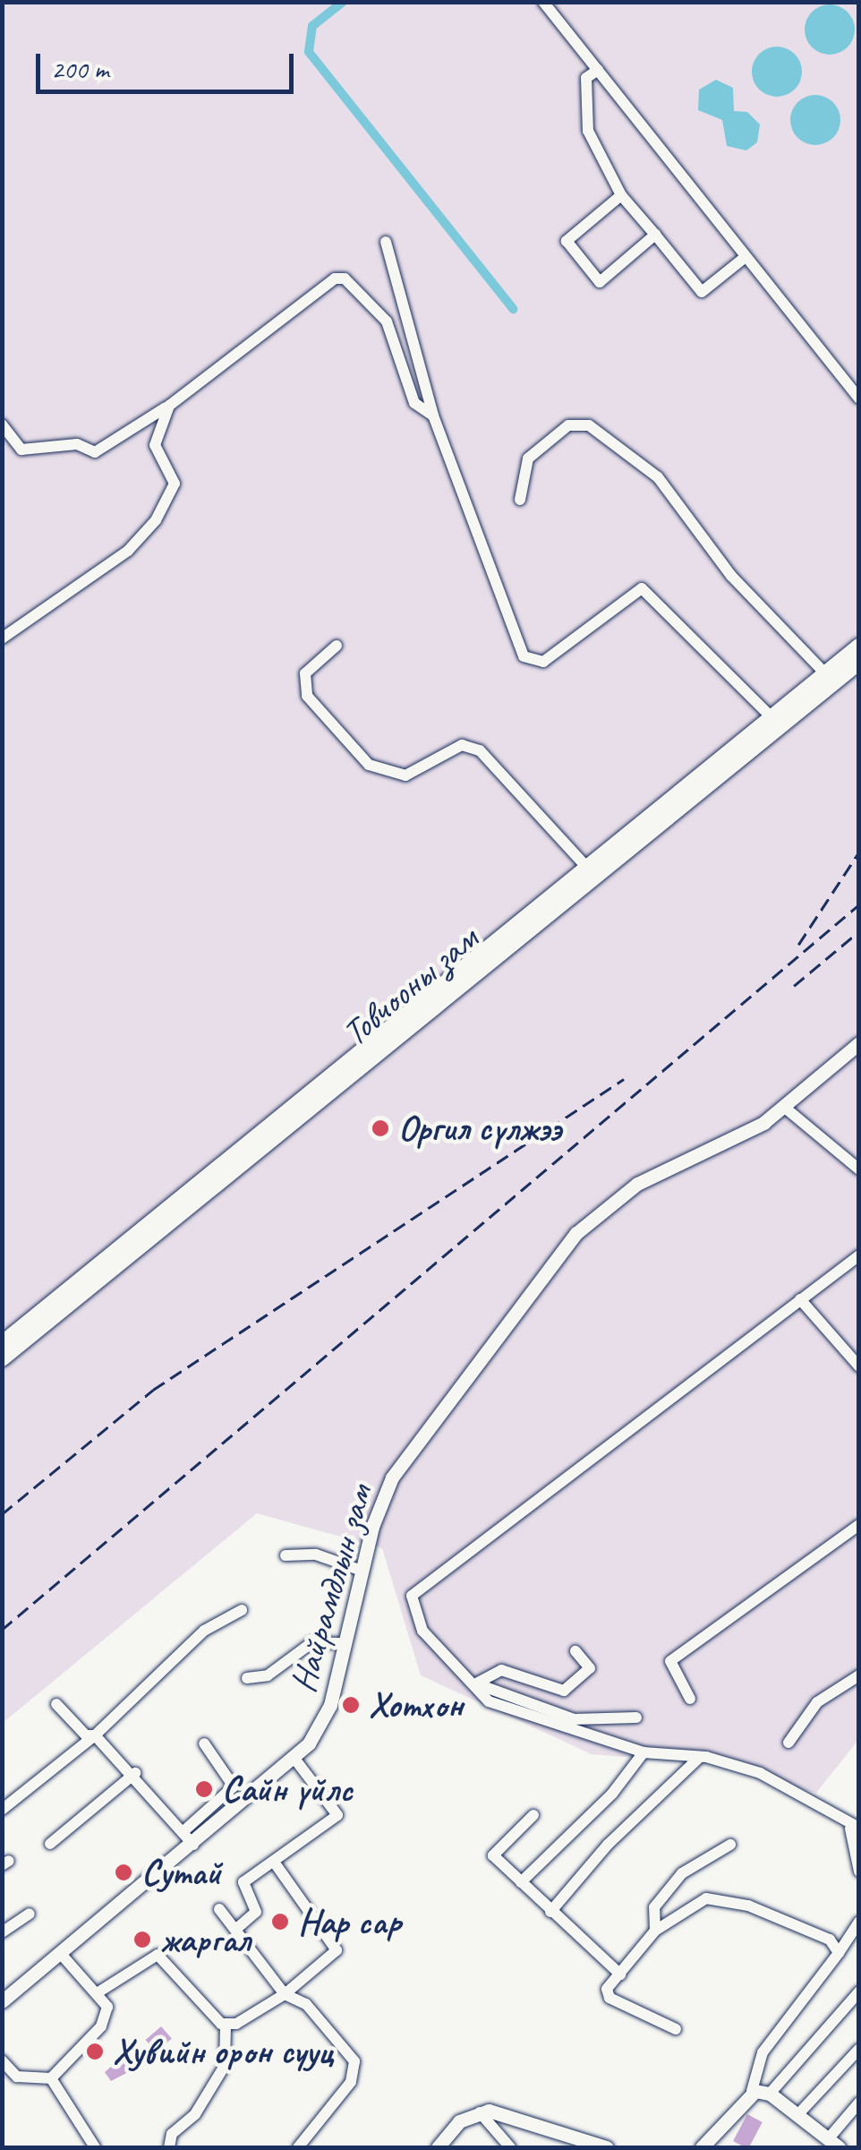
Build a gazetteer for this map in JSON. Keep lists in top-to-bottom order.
{
  "streets": {
    "highway": ["Товчооны зам"],
    "main road": ["Найрамдлын зам"]
  },
  "places": [
    "Оргил сүлжээ",
    "Хотхон",
    "Сайн үйлс",
    "Сутай",
    "Нар сар",
    "жаргал",
    "Хувийн орон сууц"
  ],
  "scale_bar": "200 m"
}
